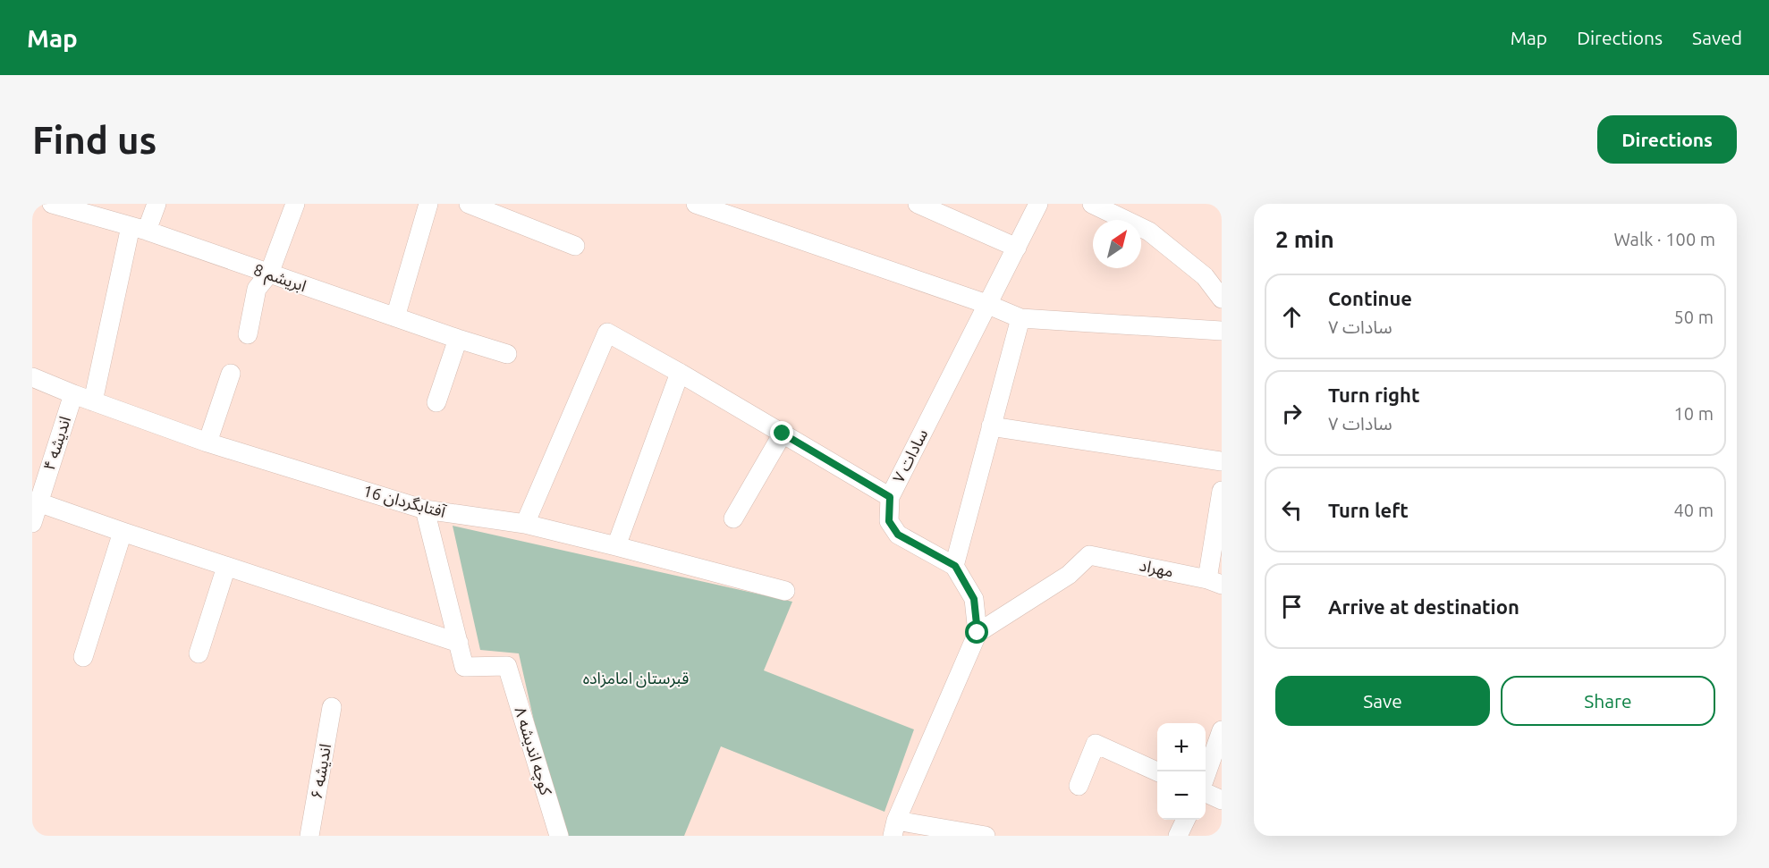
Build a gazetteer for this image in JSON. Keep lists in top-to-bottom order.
{
  "streets": {
    "street": [
      "ابریشم 8",
      "اندیشه ۴",
      "سادات ۷",
      "آفتابگردان 16",
      "مهراد",
      "کوچه اندیشه ۸",
      "اندیشه ۶"
    ]
  },
  "crossings": [
    ["اندیشه ۴", "آفتابگردان 16"]
  ],
  "parks": ["قبرستان امامزاده"],
  "north": "top right",
  "page": {
    "header": "Map",
    "nav": ["Map", "Directions", "Saved"],
    "buttons": [
      "Directions",
      ["Save", "Share"]
    ],
    "title": "Find us",
    "heading": ["2 min", "Walk · 100 m"],
    "list": [
      ["Continue", "سادات ۷", "50 m"],
      ["Turn right", "سادات ۷", "10 m"],
      ["Turn left", "40 m"],
      "Arrive at destination"
    ],
    "map_buttons": ["+", "−"]
  }
}
